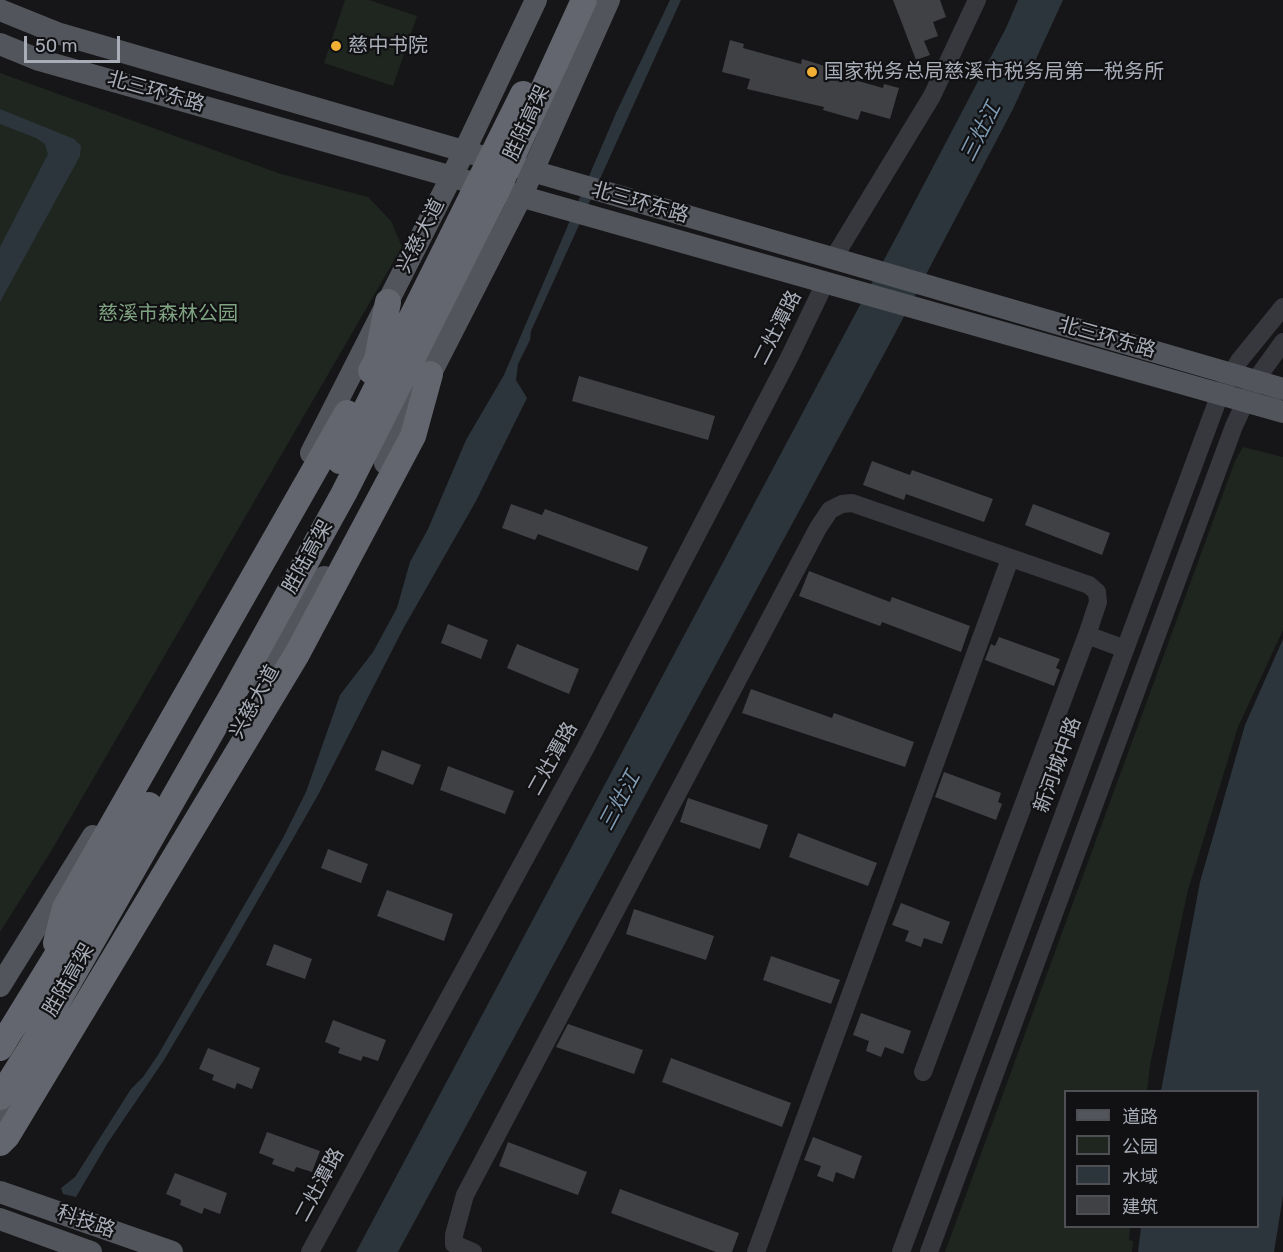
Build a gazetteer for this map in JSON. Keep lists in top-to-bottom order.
{
  "streets": {
    "highway": ["胜陆高架"],
    "main road": ["北三环东路", "兴慈大道", "科技路"],
    "street": ["二灶潭路", "新河城中路"]
  },
  "crossings": [
    ["北三环东路", "兴慈大道"],
    ["北三环东路", "二灶潭路"],
    ["北三环东路", "新河城中路"]
  ],
  "water": ["三灶江"],
  "parks": ["慈溪市森林公园"],
  "places": ["慈中书院", "国家税务总局慈溪市税务局第一税务所"],
  "legend": [
    "道路",
    "公园",
    "水域",
    "建筑"
  ],
  "scale_bar": "50 m"
}
